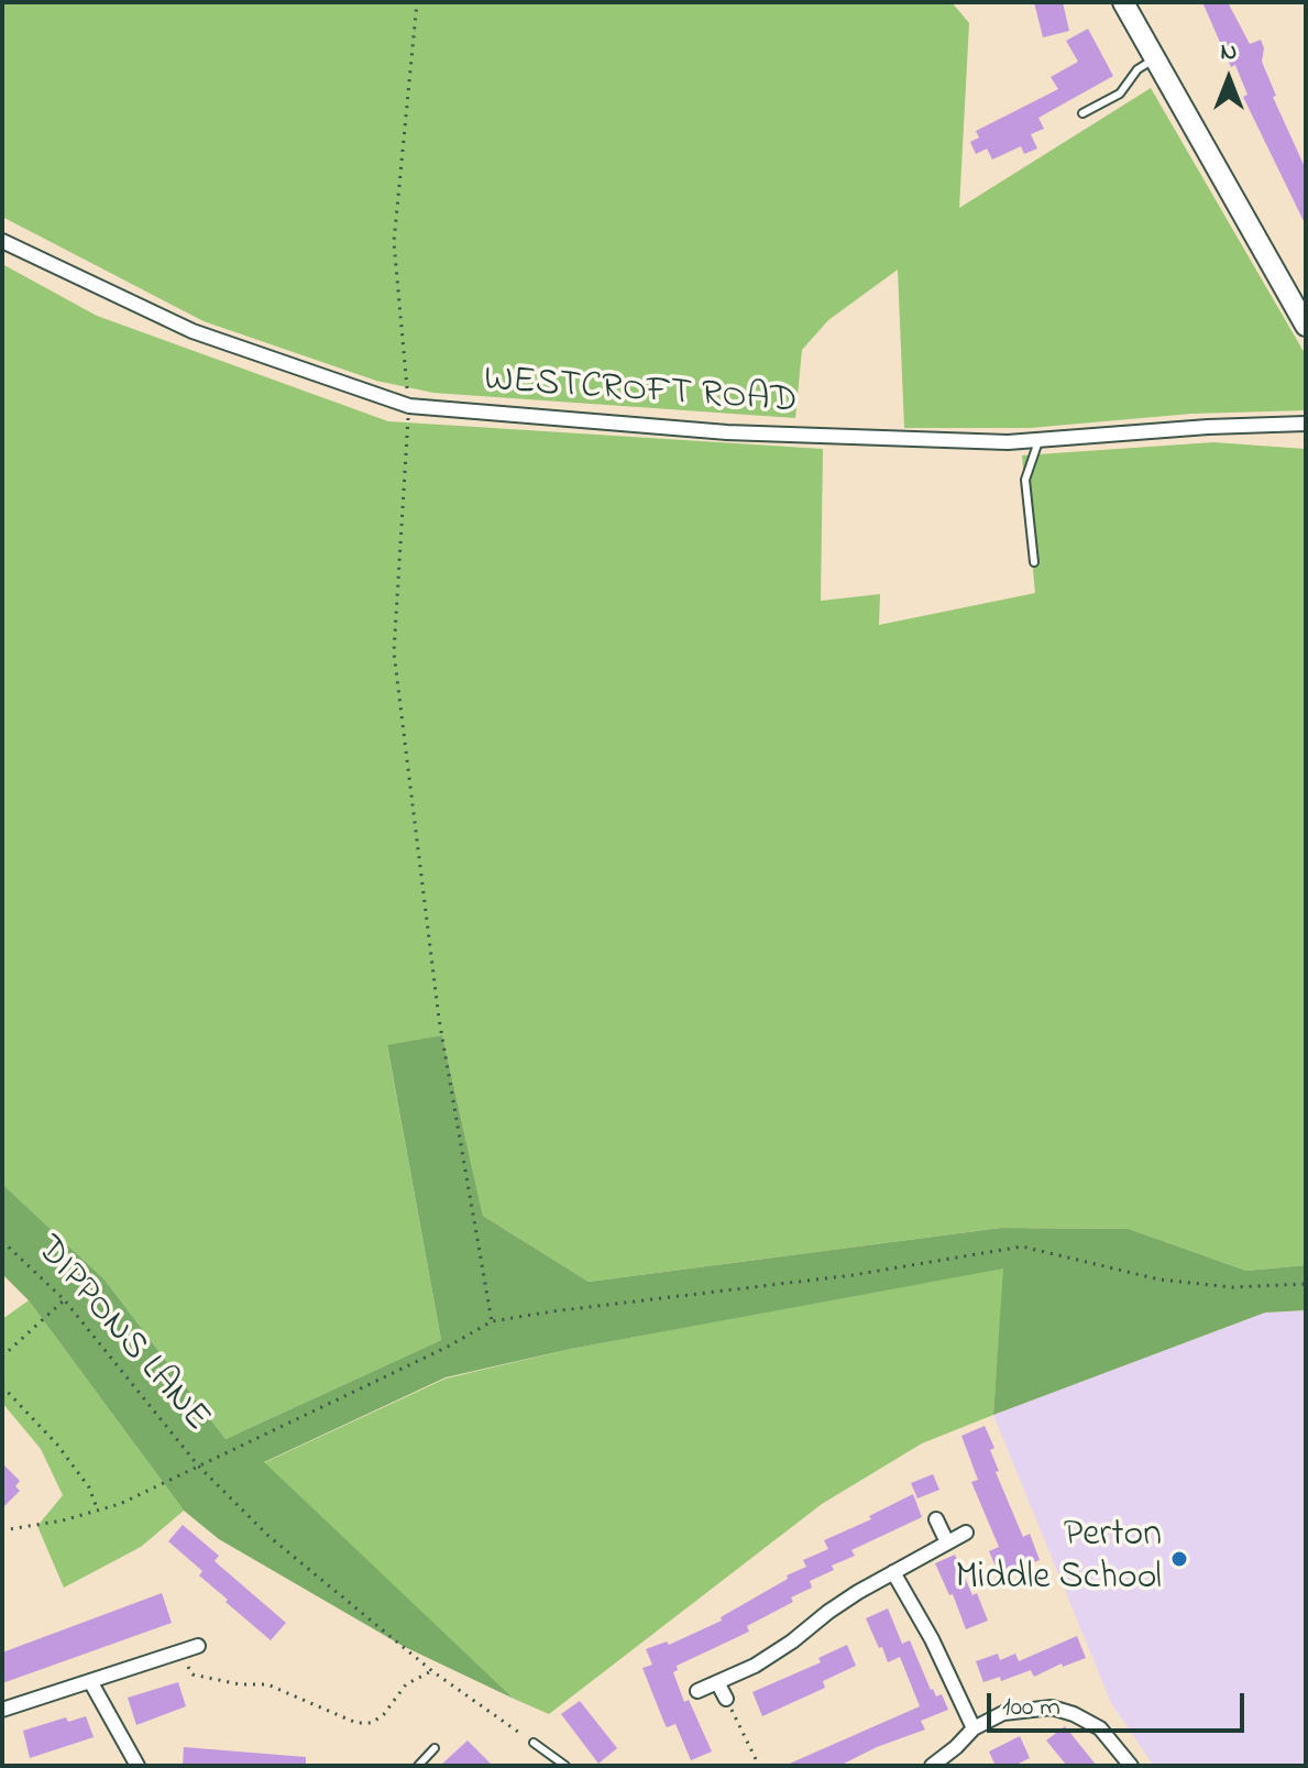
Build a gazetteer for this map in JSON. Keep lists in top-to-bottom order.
{
  "streets": {
    "street": ["WESTCROFT ROAD"],
    "path": ["DIPPONS LANE"]
  },
  "places": ["Perton Middle School"],
  "scale_bar": "100 m",
  "north": "top"
}
